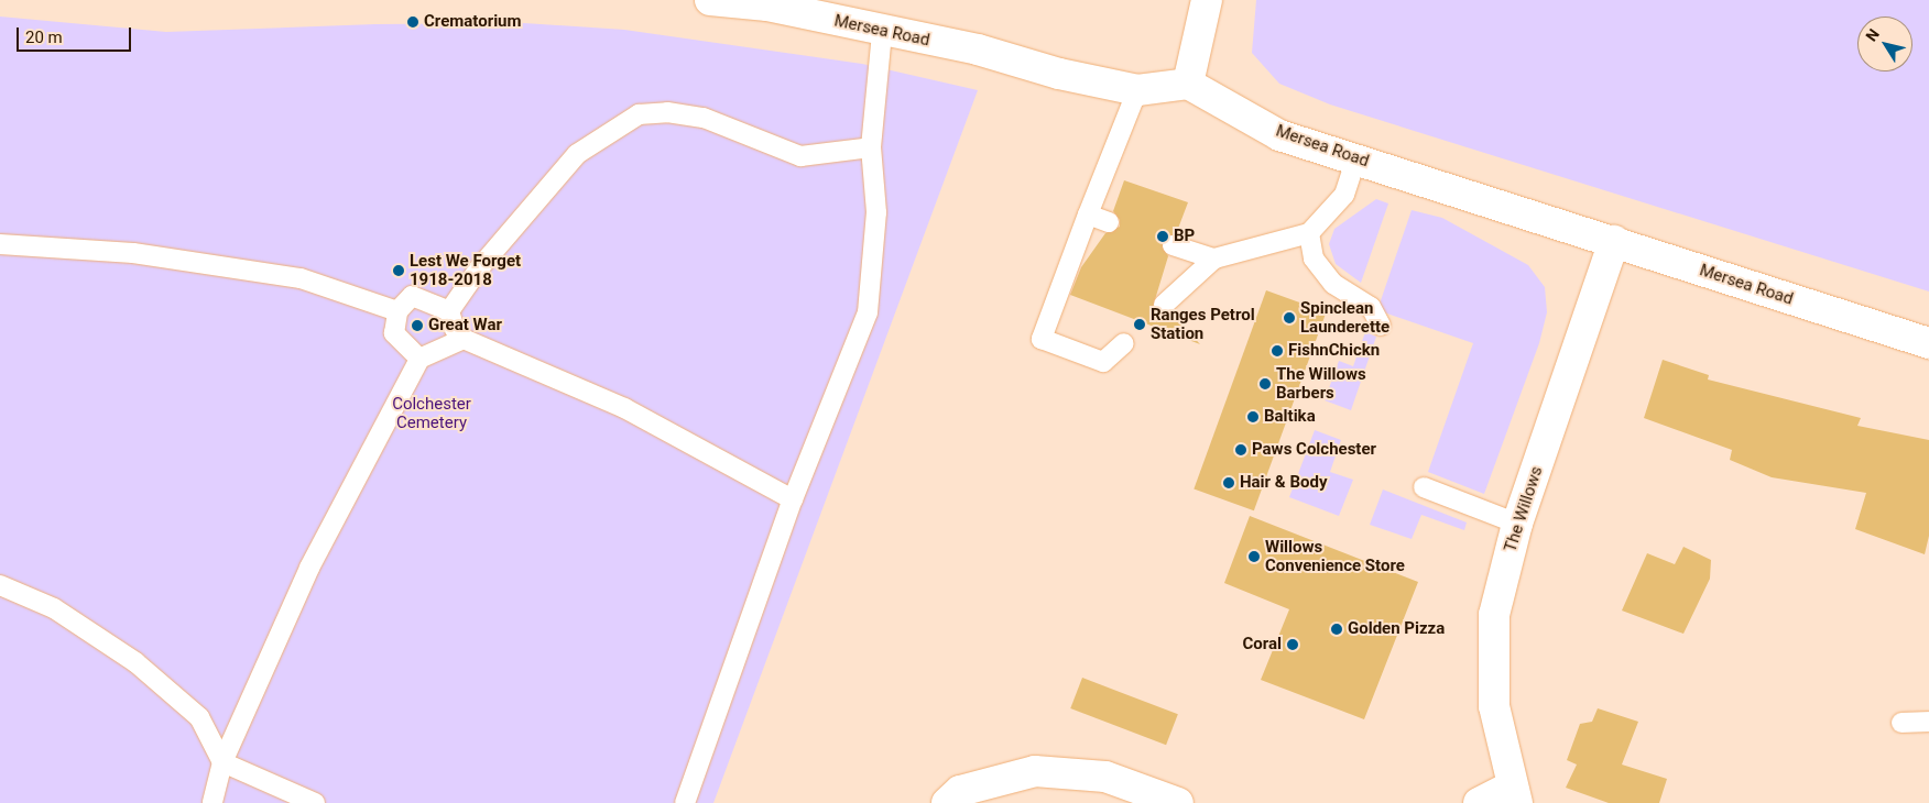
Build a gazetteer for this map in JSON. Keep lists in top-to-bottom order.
{
  "streets": {
    "main road": ["Mersea Road", "The Willows"]
  },
  "crossings": [
    ["Mersea Road", "The Willows"]
  ],
  "parks": ["Colchester Cemetery"],
  "places": [
    "Crematorium",
    "BP",
    "Lest We Forget 1918-2018",
    "Spinclean Launderette",
    "Ranges Petrol Station",
    "Great War",
    "FishnChickn",
    "The Willows Barbers",
    "Baltika",
    "Paws Colchester",
    "Hair & Body",
    "Willows Convenience Store",
    "Golden Pizza",
    "Coral"
  ],
  "scale_bar": "20 m",
  "north": "top left"
}
